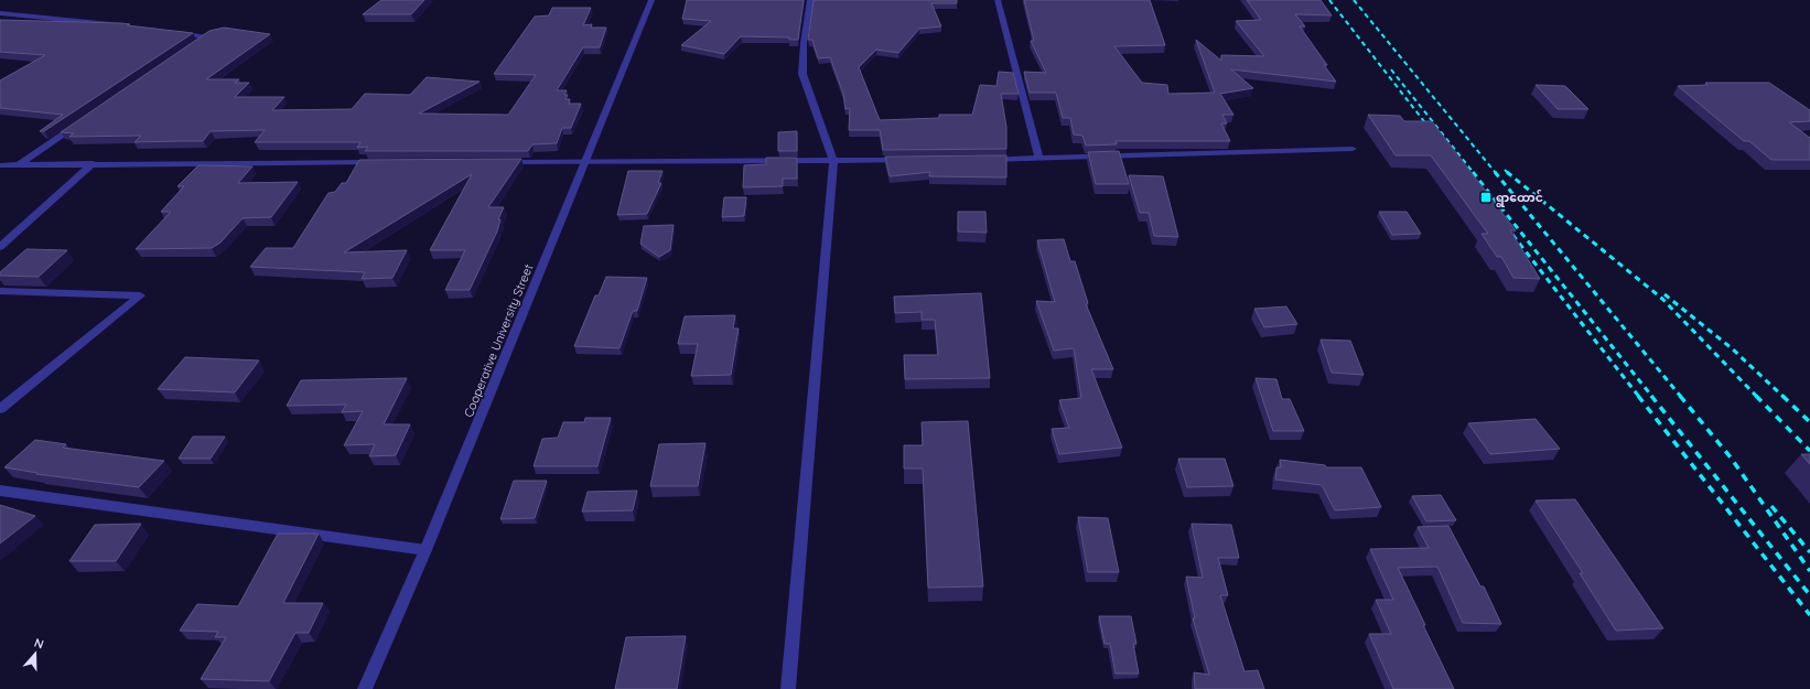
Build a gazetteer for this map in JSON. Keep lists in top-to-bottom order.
{
  "streets": {
    "street": ["Cooperative University Street"]
  },
  "places": {
    "transit": ["ရွာထောင်"]
  },
  "north": "top"
}
